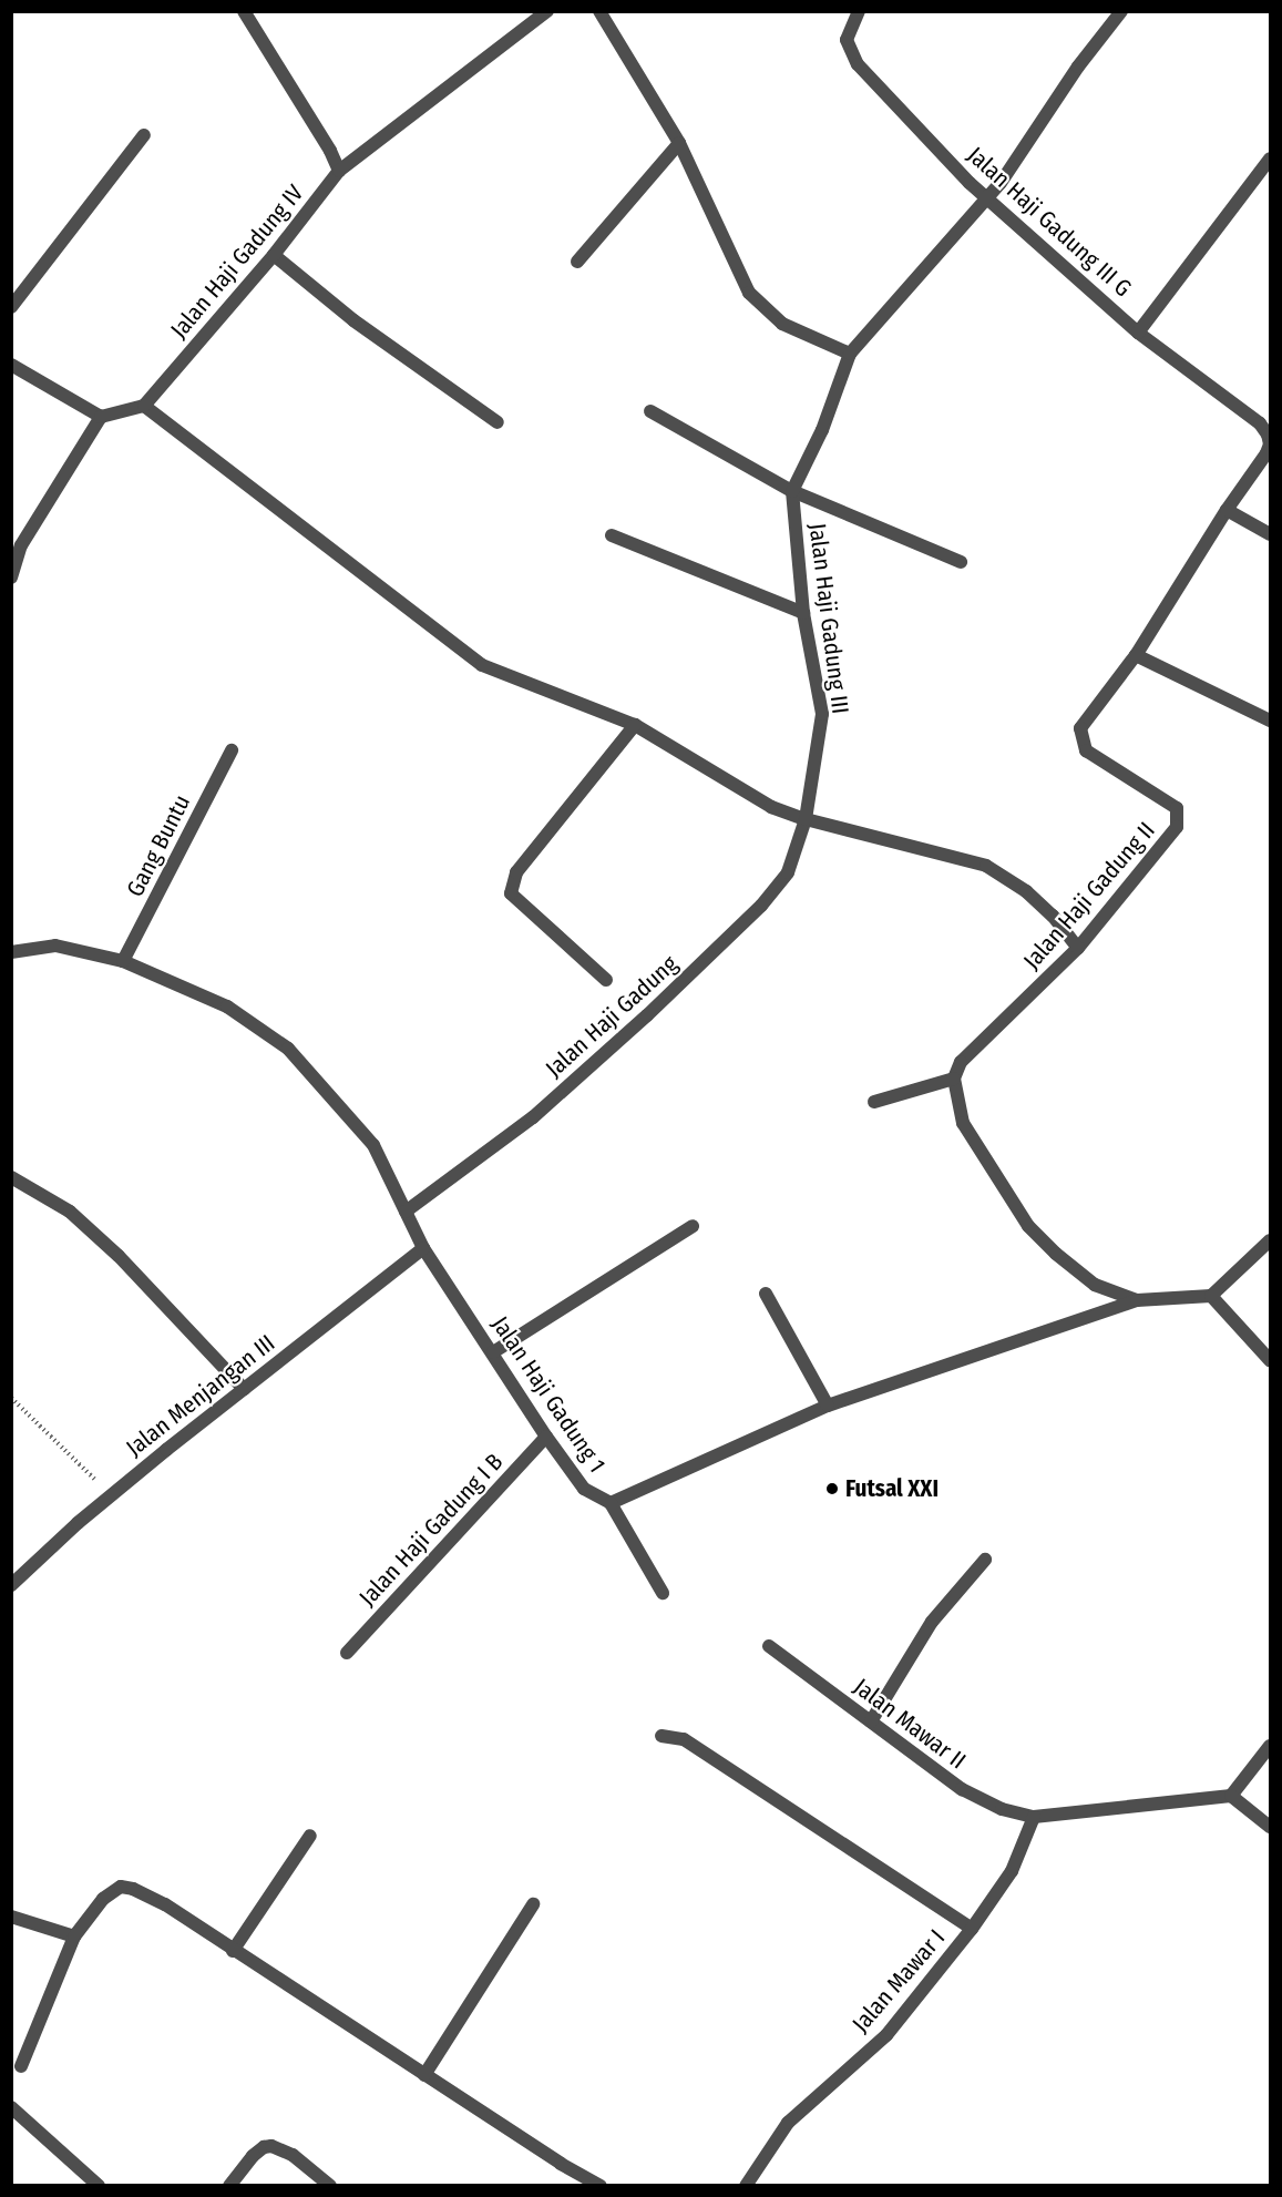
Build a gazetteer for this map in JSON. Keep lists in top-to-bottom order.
{
  "streets": {
    "street": [
      "Jalan Haji Gadung III G",
      "Jalan Haji Gadung IV",
      "Jalan Haji Gadung III",
      "Gang Buntu",
      "Jalan Haji Gadung II",
      "Jalan Haji Gadung",
      "Jalan Haji Gadung 1",
      "Jalan Menjangan III",
      "Jalan Haji Gadung I B",
      "Jalan Mawar II",
      "Jalan Mawar I"
    ]
  },
  "crossings": [
    ["Jalan Haji Gadung III G", "Jalan Haji Gadung II"],
    ["Jalan Haji Gadung III", "Jalan Haji Gadung"],
    ["Gang Buntu", "Jalan Haji Gadung 1"],
    ["Jalan Haji Gadung", "Jalan Haji Gadung 1"],
    ["Jalan Haji Gadung 1", "Jalan Menjangan III"],
    ["Jalan Haji Gadung 1", "Jalan Haji Gadung I B"],
    ["Jalan Mawar II", "Jalan Mawar I"]
  ],
  "places": ["Futsal XXI"]
}
